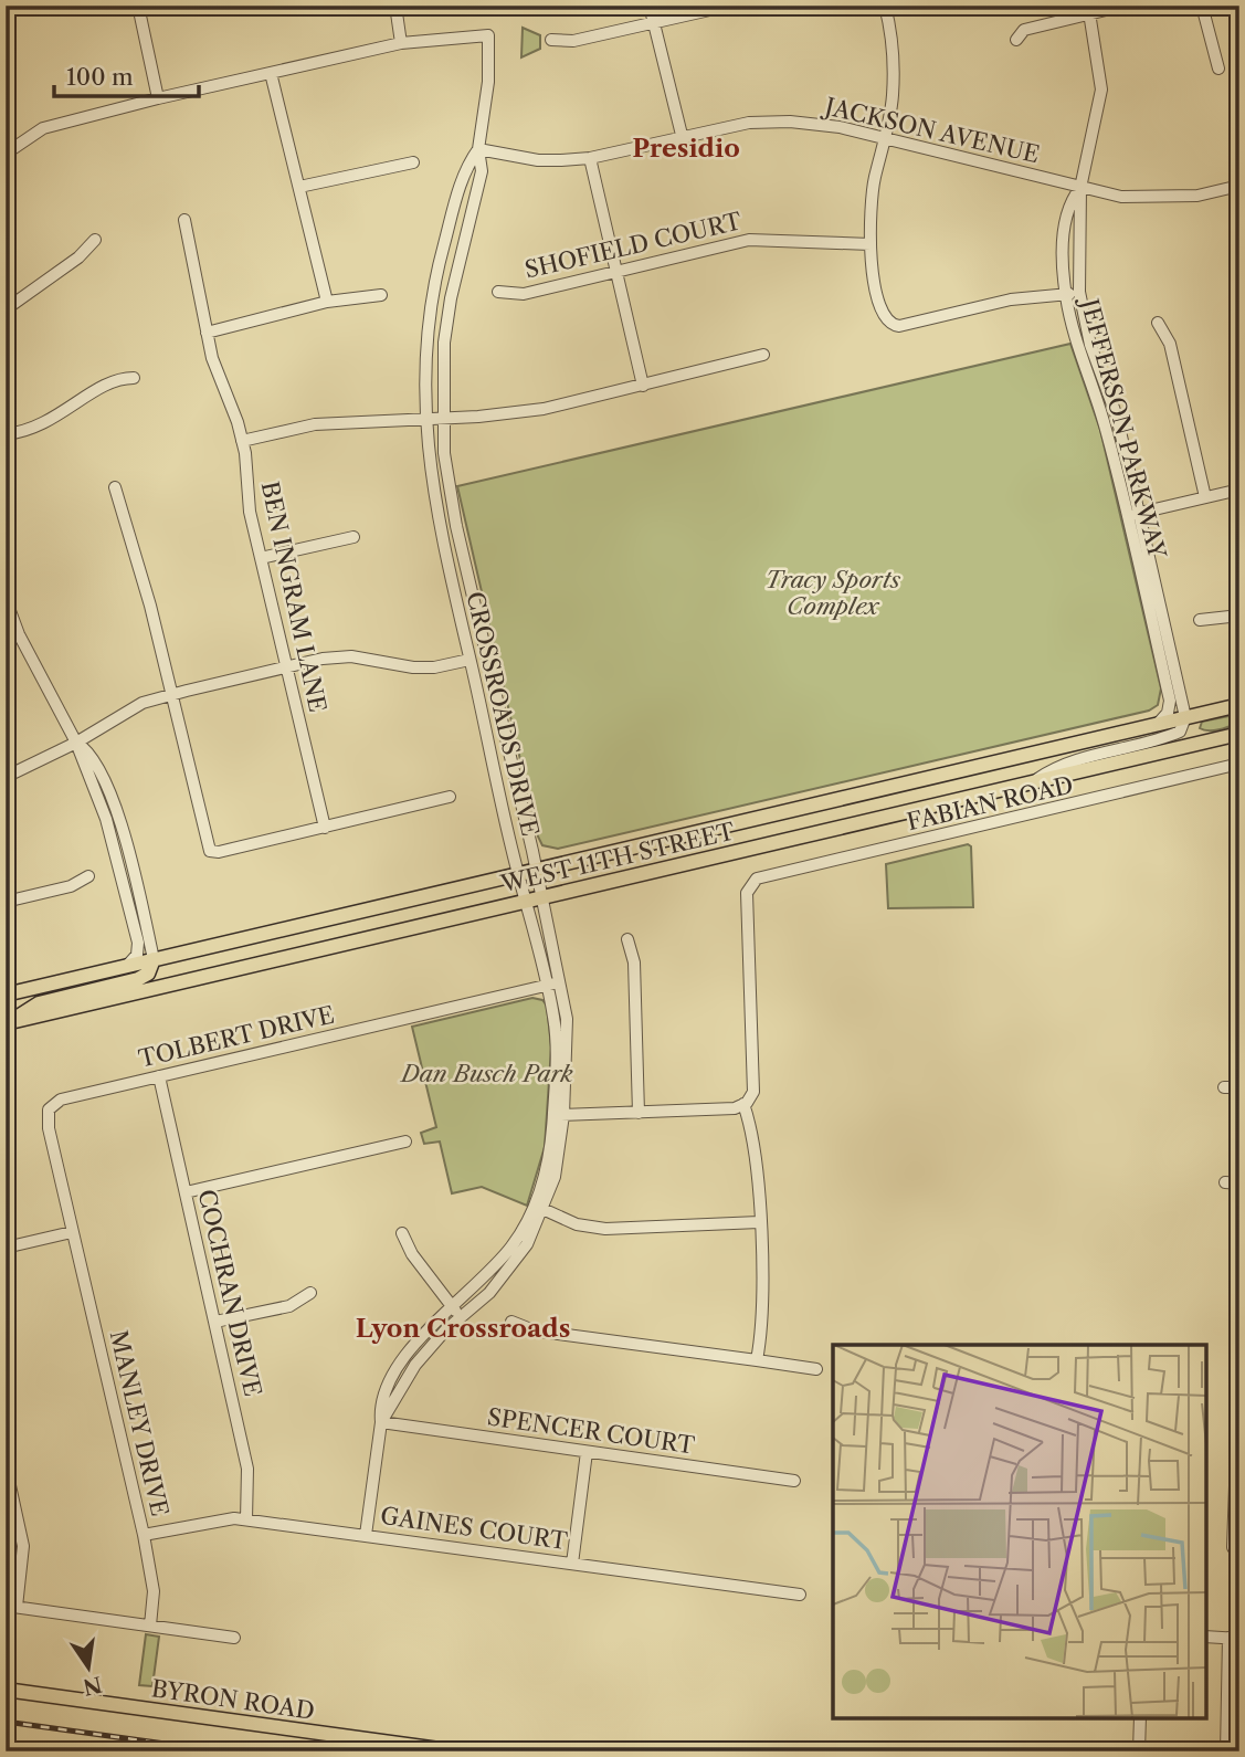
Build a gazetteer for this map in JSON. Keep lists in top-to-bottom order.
{
  "streets": {
    "main road": ["WEST 11TH STREET", "BYRON ROAD"],
    "street": [
      "JACKSON AVENUE",
      "SHOFIELD COURT",
      "JEFFERSON PARKWAY",
      "BEN INGRAM LANE",
      "CROSSROADS DRIVE",
      "FABIAN ROAD",
      "TOLBERT DRIVE",
      "COCHRAN DRIVE",
      "MANLEY DRIVE",
      "SPENCER COURT",
      "GAINES COURT"
    ]
  },
  "crossings": [
    ["JACKSON AVENUE", "JEFFERSON PARKWAY"],
    ["JACKSON AVENUE", "CROSSROADS DRIVE"],
    ["JEFFERSON PARKWAY", "WEST 11TH STREET"],
    ["CROSSROADS DRIVE", "WEST 11TH STREET"],
    ["CROSSROADS DRIVE", "TOLBERT DRIVE"],
    ["CROSSROADS DRIVE", "SPENCER COURT"],
    ["CROSSROADS DRIVE", "GAINES COURT"],
    ["TOLBERT DRIVE", "COCHRAN DRIVE"],
    ["TOLBERT DRIVE", "MANLEY DRIVE"],
    ["COCHRAN DRIVE", "GAINES COURT"],
    ["MANLEY DRIVE", "GAINES COURT"]
  ],
  "districts": ["Presidio", "Lyon Crossroads"],
  "parks": ["Tracy Sports Complex", "Dan Busch Park"],
  "scale_bar": "100 m",
  "north": "bottom"
}
